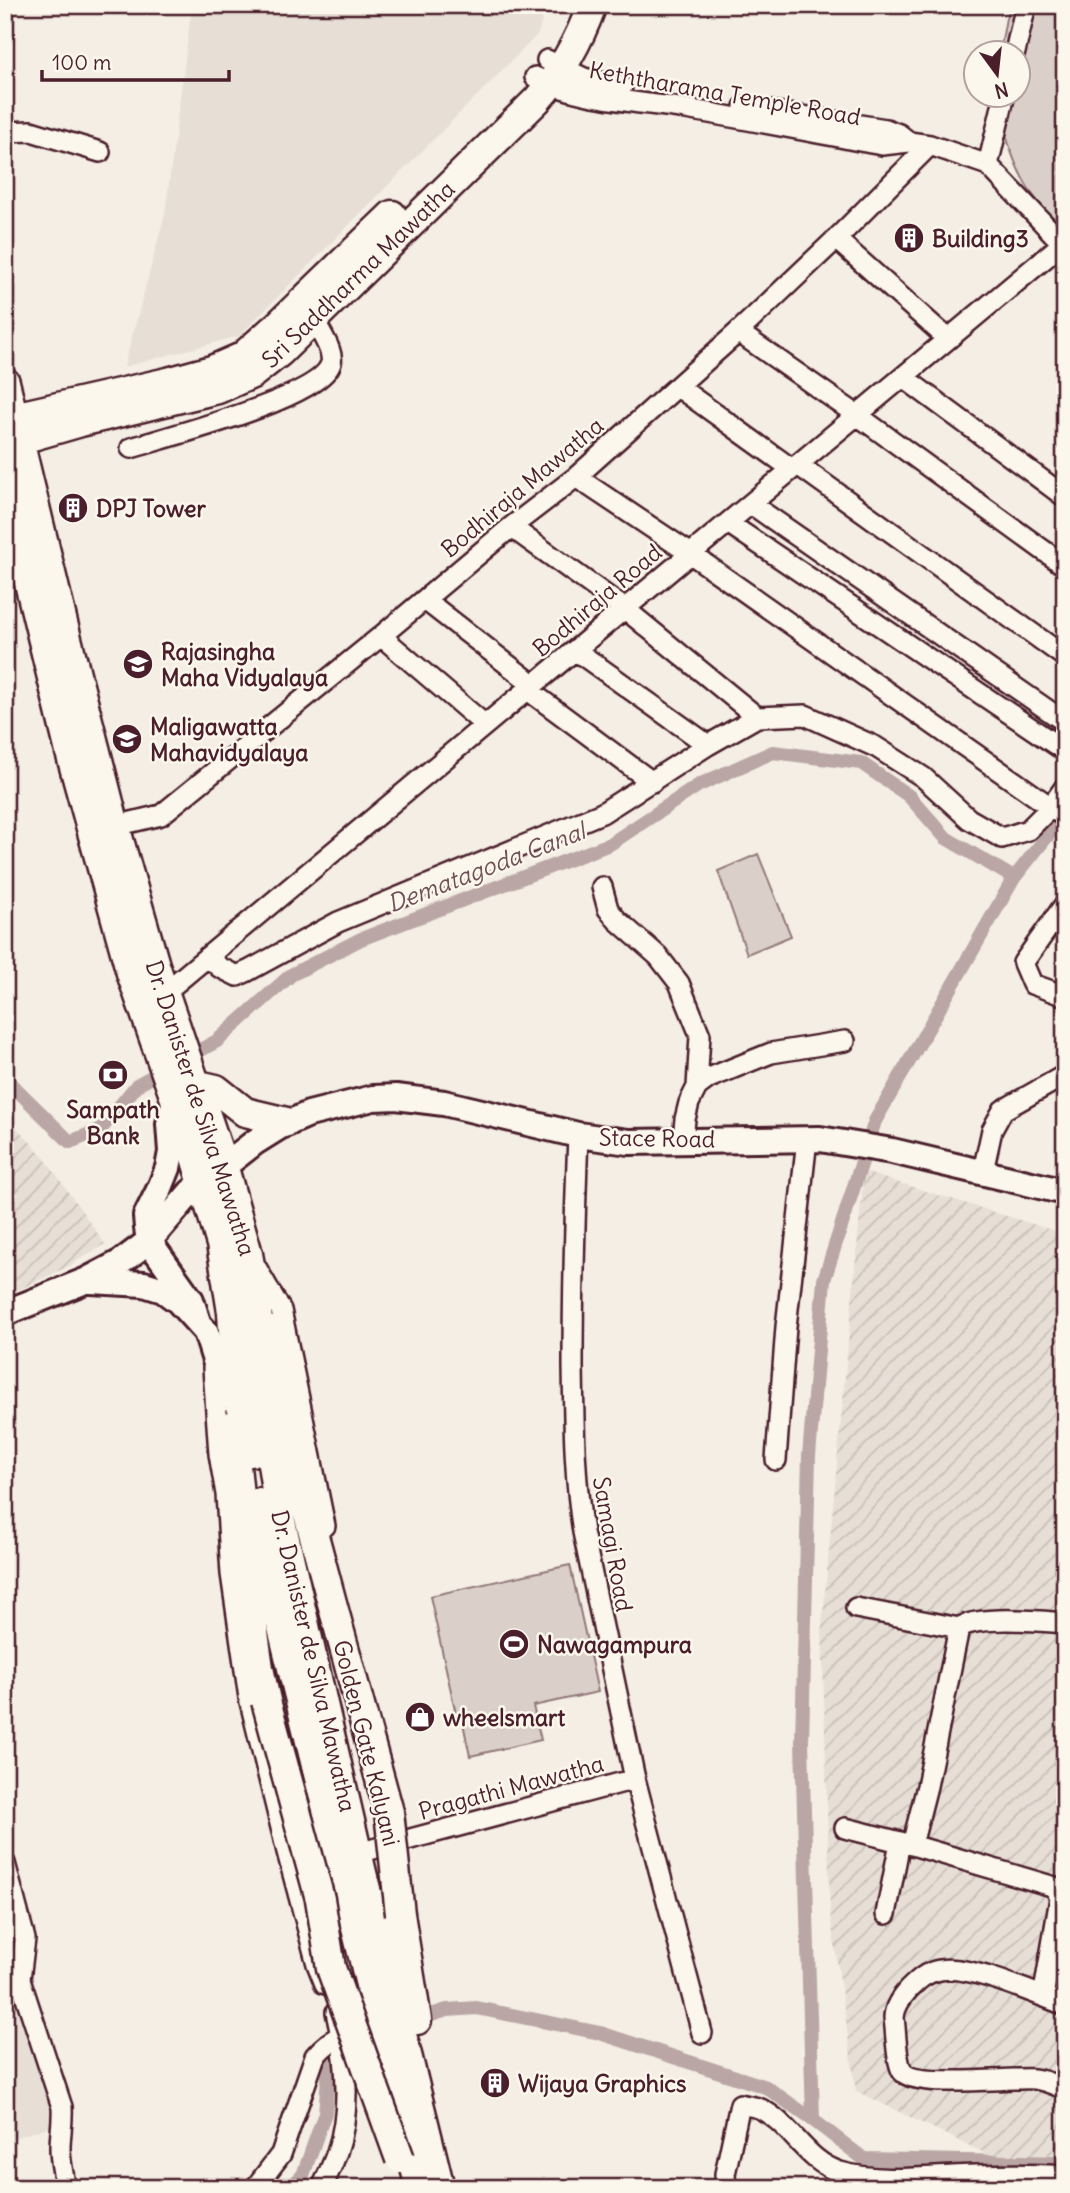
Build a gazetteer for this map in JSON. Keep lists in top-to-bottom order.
{
  "streets": {
    "highway": ["Sri Saddharma Mawatha", "Dr. Danister de Silva Mawatha", "Golden Gate Kalyani"],
    "main road": ["Stace Road"],
    "street": [
      "Keththarama Temple Road",
      "Bodhiraja Mawatha",
      "Bodhiraja Road",
      "Samagi Road",
      "Pragathi Mawatha"
    ]
  },
  "crossings": [
    ["Keththarama Temple Road", "Sri Saddharma Mawatha"],
    ["Keththarama Temple Road", "Bodhiraja Mawatha"],
    ["Keththarama Temple Road", "Bodhiraja Road"],
    ["Sri Saddharma Mawatha", "Dr. Danister de Silva Mawatha"],
    ["Bodhiraja Mawatha", "Dr. Danister de Silva Mawatha"],
    ["Bodhiraja Road", "Dr. Danister de Silva Mawatha"],
    ["Dr. Danister de Silva Mawatha", "Stace Road"],
    ["Dr. Danister de Silva Mawatha", "Golden Gate Kalyani"],
    ["Dr. Danister de Silva Mawatha", "Pragathi Mawatha"],
    ["Stace Road", "Samagi Road"],
    ["Samagi Road", "Pragathi Mawatha"]
  ],
  "water": ["Dematagoda Canal"],
  "places": {
    "building": ["Building3", "DPJ Tower", "Wijaya Graphics"],
    "school or university": ["Rajasingha Maha Vidyalaya", "Maligawatta Mahavidyalaya"],
    "bank": ["Sampath Bank"],
    "sports": ["Nawagampura"],
    "shop": ["wheelsmart"]
  },
  "scale_bar": "100 m",
  "north": "bottom"
}
